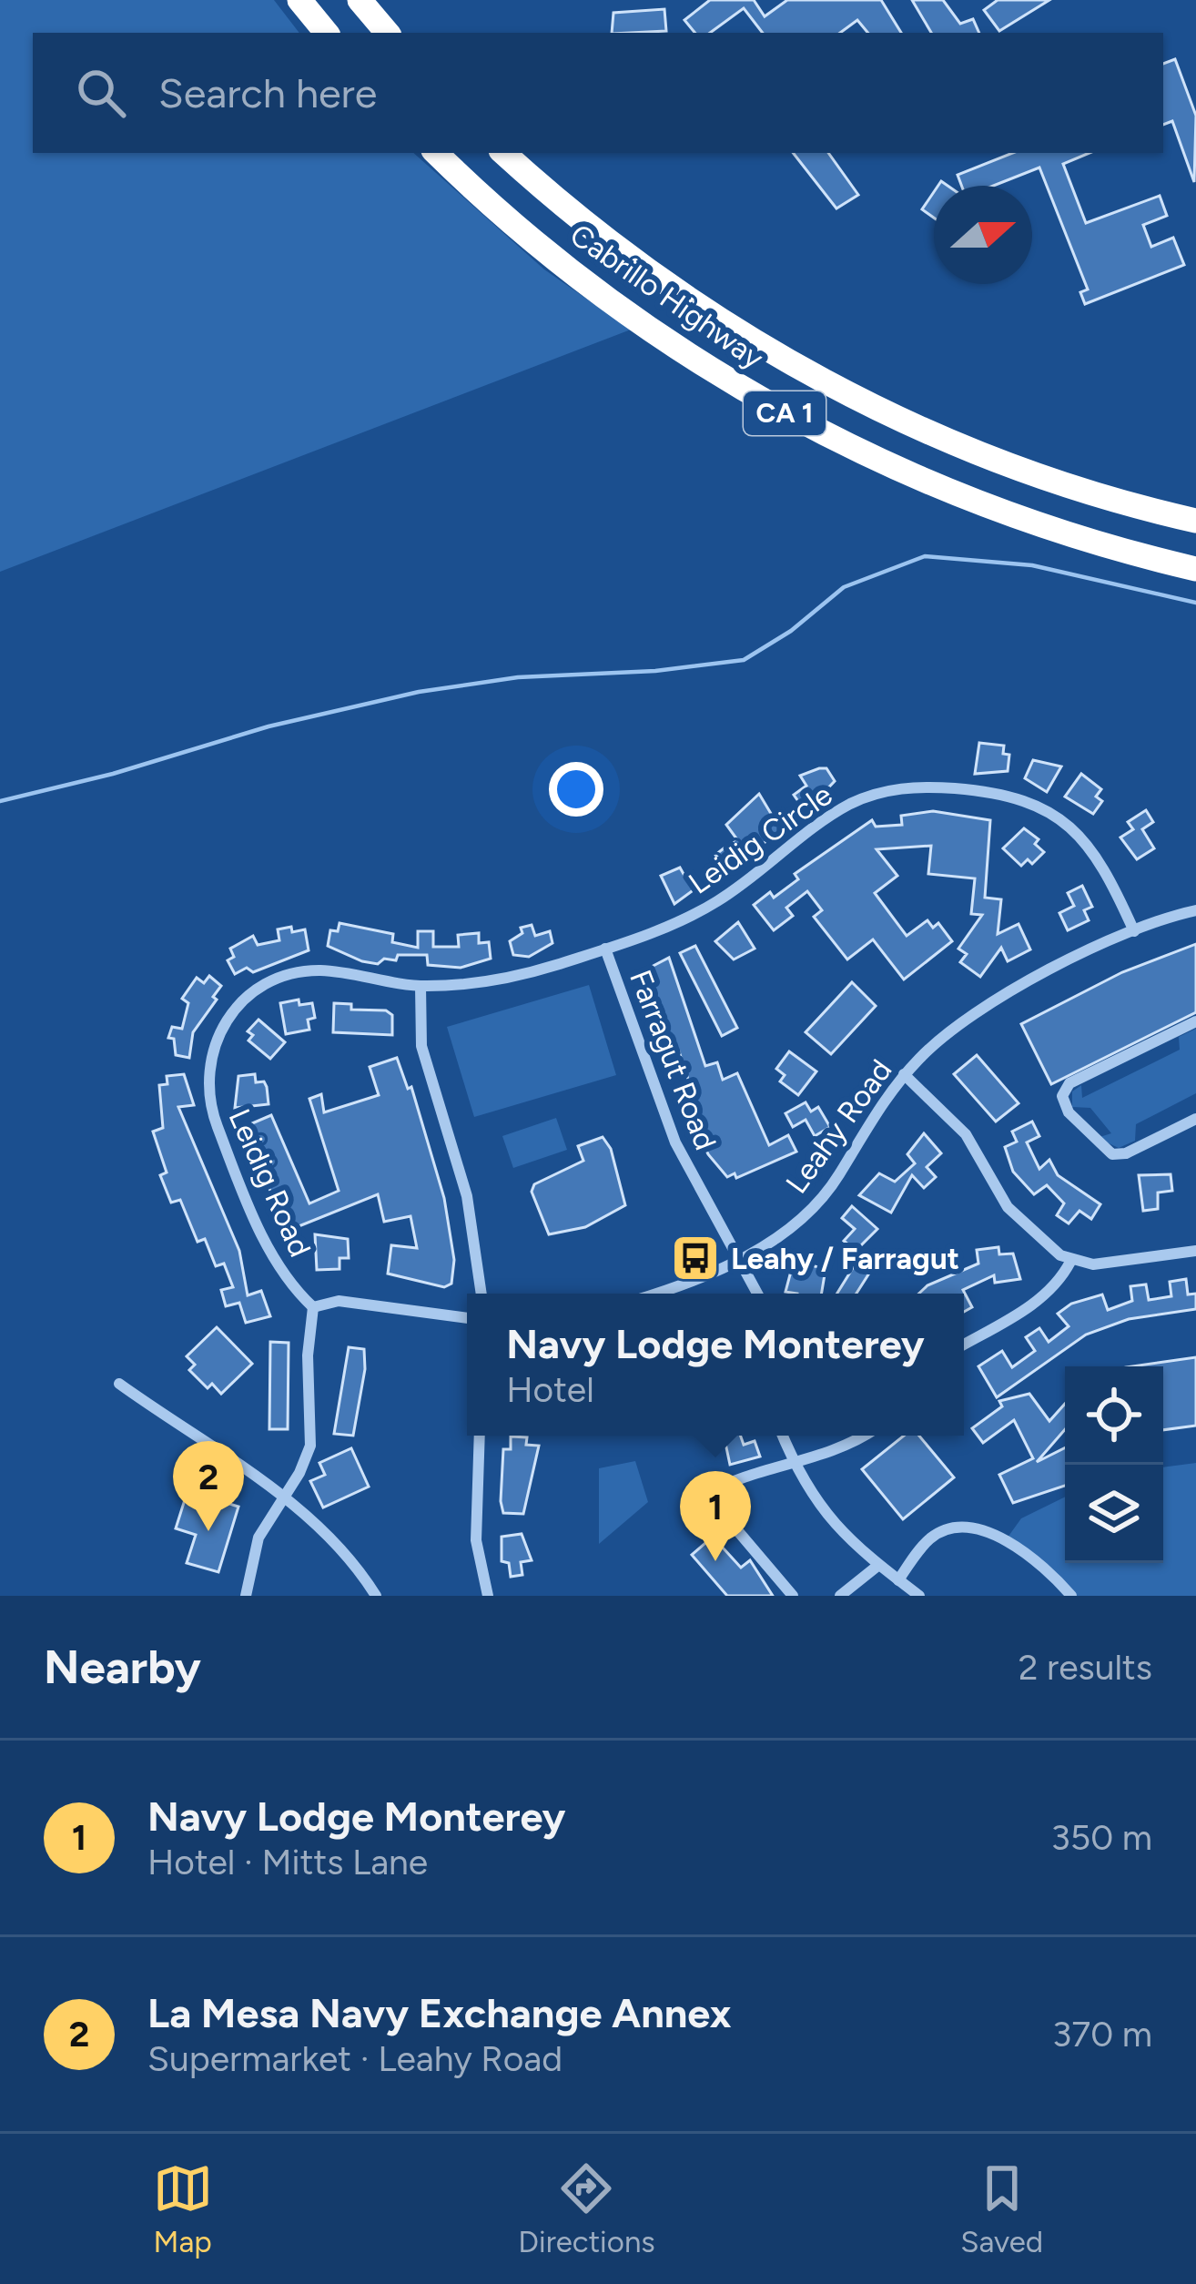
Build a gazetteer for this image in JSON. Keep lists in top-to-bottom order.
{
  "streets": {
    "highway": ["Cabrillo Highway", "CA 1"],
    "street": [
      "Leidig Circle",
      "Farragut Road",
      "Leahy Road",
      "Leidig Road"
    ]
  },
  "crossings": [
    ["Leidig Circle", "Farragut Road"],
    ["Leidig Circle", "Leahy Road"],
    ["Leidig Circle", "Leidig Road"],
    ["Farragut Road", "Leahy Road"]
  ],
  "places": {
    "bus stop": ["Leahy / Farragut"]
  },
  "north": "right",
  "page": {
    "search": "Search here",
    "popup": ["Navy Lodge Monterey", "Hotel"],
    "pins": ["2", "1"],
    "heading": ["Nearby", "2 results"],
    "list": [
      {
        "mark": "1",
        "name": "Navy Lodge Monterey",
        "note": "Hotel · Mitts Lane",
        "value": "350 m"
      },
      {
        "mark": "2",
        "name": "La Mesa Navy Exchange Annex",
        "note": "Supermarket · Leahy Road",
        "value": "370 m"
      }
    ],
    "nav": ["Map", "Directions", "Saved"]
  }
}
